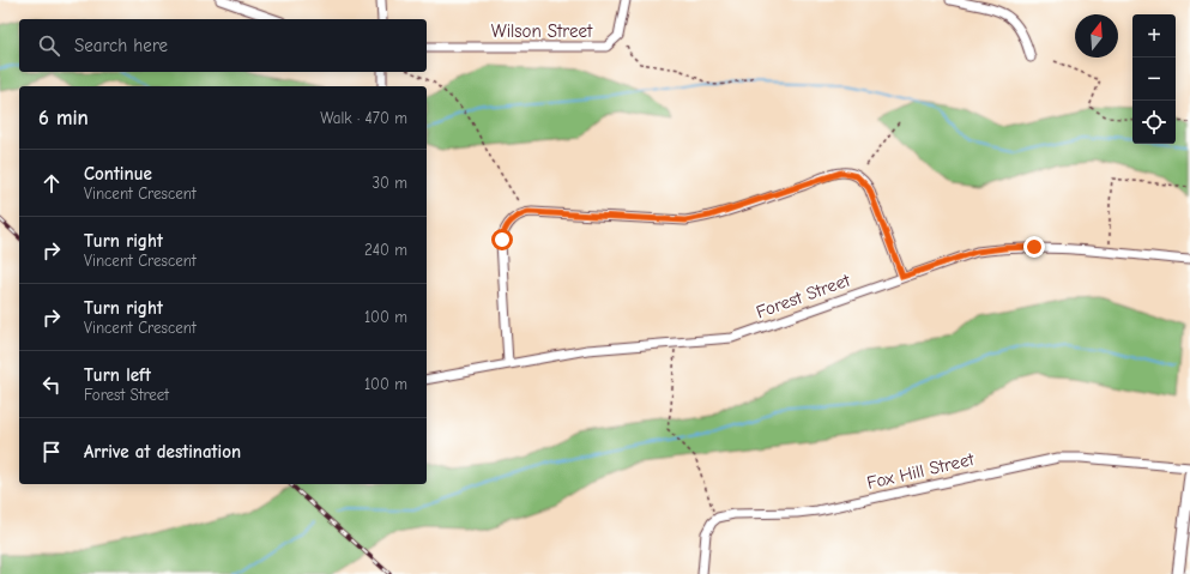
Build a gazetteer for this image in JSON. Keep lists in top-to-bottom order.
{
  "streets": {
    "street": ["Wilson Street", "Forest Street", "Fox Hill Street"]
  },
  "north": "top",
  "page": {
    "map_buttons": ["+", "−"],
    "search": "Search here",
    "heading": ["6 min", "Walk · 470 m"],
    "list": [
      ["Continue", "Vincent Crescent", "30 m"],
      ["Turn right", "Vincent Crescent", "240 m"],
      ["Turn right", "Vincent Crescent", "100 m"],
      ["Turn left", "Forest Street", "100 m"],
      "Arrive at destination"
    ]
  }
}
